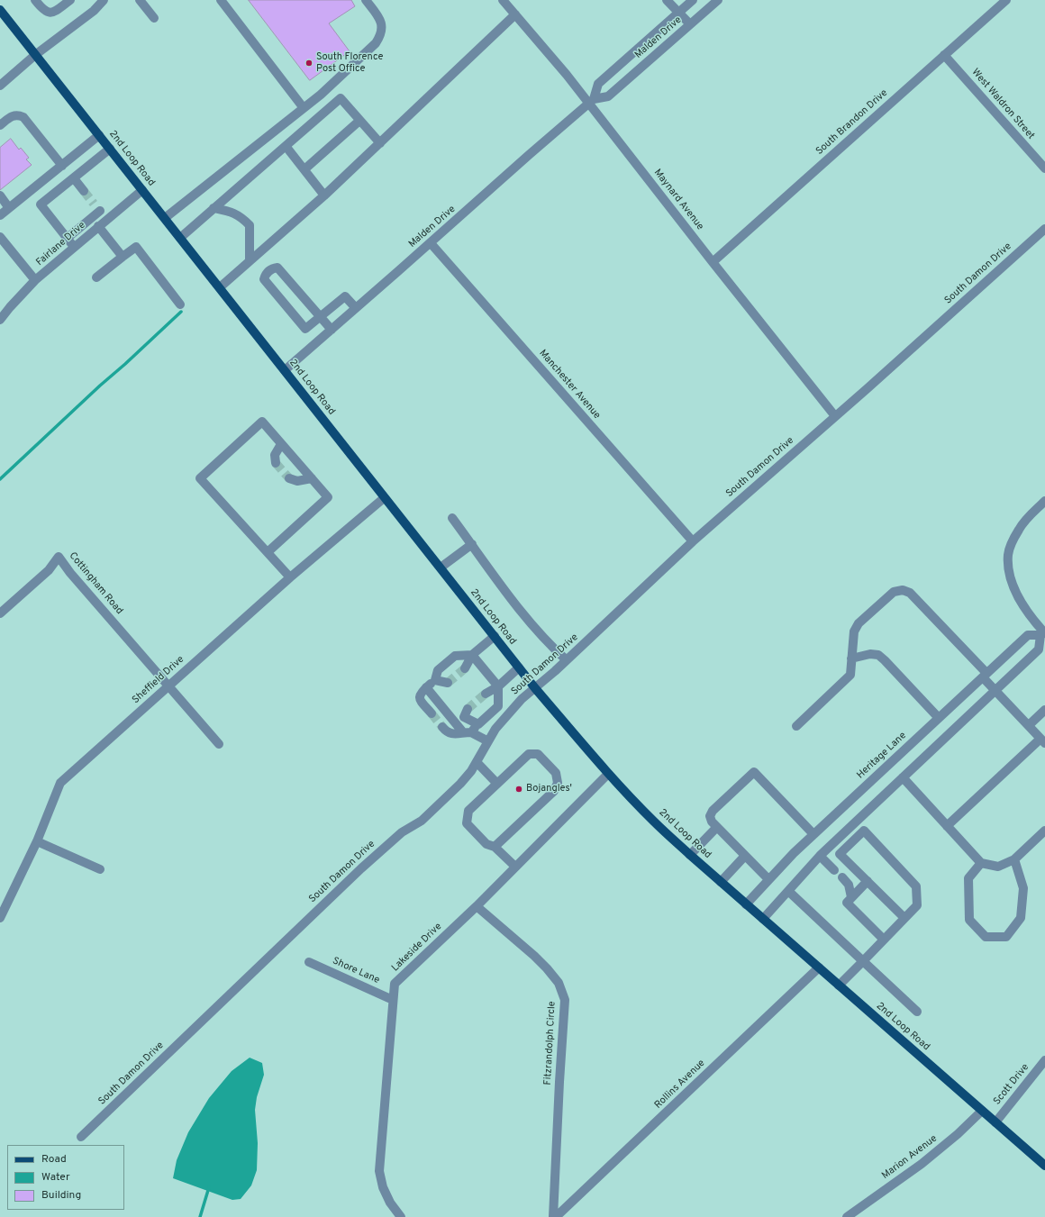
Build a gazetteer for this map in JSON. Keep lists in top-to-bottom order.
{
  "streets": {
    "main road": ["2nd Loop Road"],
    "street": [
      "Malden Drive",
      "West Waldron Street",
      "South Brandon Drive",
      "Maynard Avenue",
      "Fairlane Drive",
      "South Damon Drive",
      "Manchester Avenue",
      "Cottingham Road",
      "Sheffield Drive",
      "Heritage Lane",
      "Lakeside Drive",
      "Shore Lane",
      "Fitzrandolph Circle",
      "Rollins Avenue",
      "Scott Drive",
      "Marion Avenue"
    ]
  },
  "crossings": [
    ["Malden Drive", "2nd Loop Road"],
    ["Malden Drive", "Maynard Avenue"],
    ["Malden Drive", "Manchester Avenue"],
    ["West Waldron Street", "South Brandon Drive"],
    ["South Brandon Drive", "Maynard Avenue"],
    ["2nd Loop Road", "Fairlane Drive"],
    ["2nd Loop Road", "South Damon Drive"],
    ["2nd Loop Road", "Sheffield Drive"],
    ["2nd Loop Road", "Heritage Lane"],
    ["2nd Loop Road", "Lakeside Drive"],
    ["2nd Loop Road", "Rollins Avenue"],
    ["2nd Loop Road", "Scott Drive"],
    ["2nd Loop Road", "Marion Avenue"],
    ["Maynard Avenue", "South Damon Drive"],
    ["South Damon Drive", "Manchester Avenue"],
    ["Cottingham Road", "Sheffield Drive"],
    ["Lakeside Drive", "Shore Lane"],
    ["Lakeside Drive", "Fitzrandolph Circle"],
    ["Fitzrandolph Circle", "Rollins Avenue"]
  ],
  "places": ["South Florence Post Office", "Bojangles'"],
  "legend": ["Road", "Water", "Building"]
}
